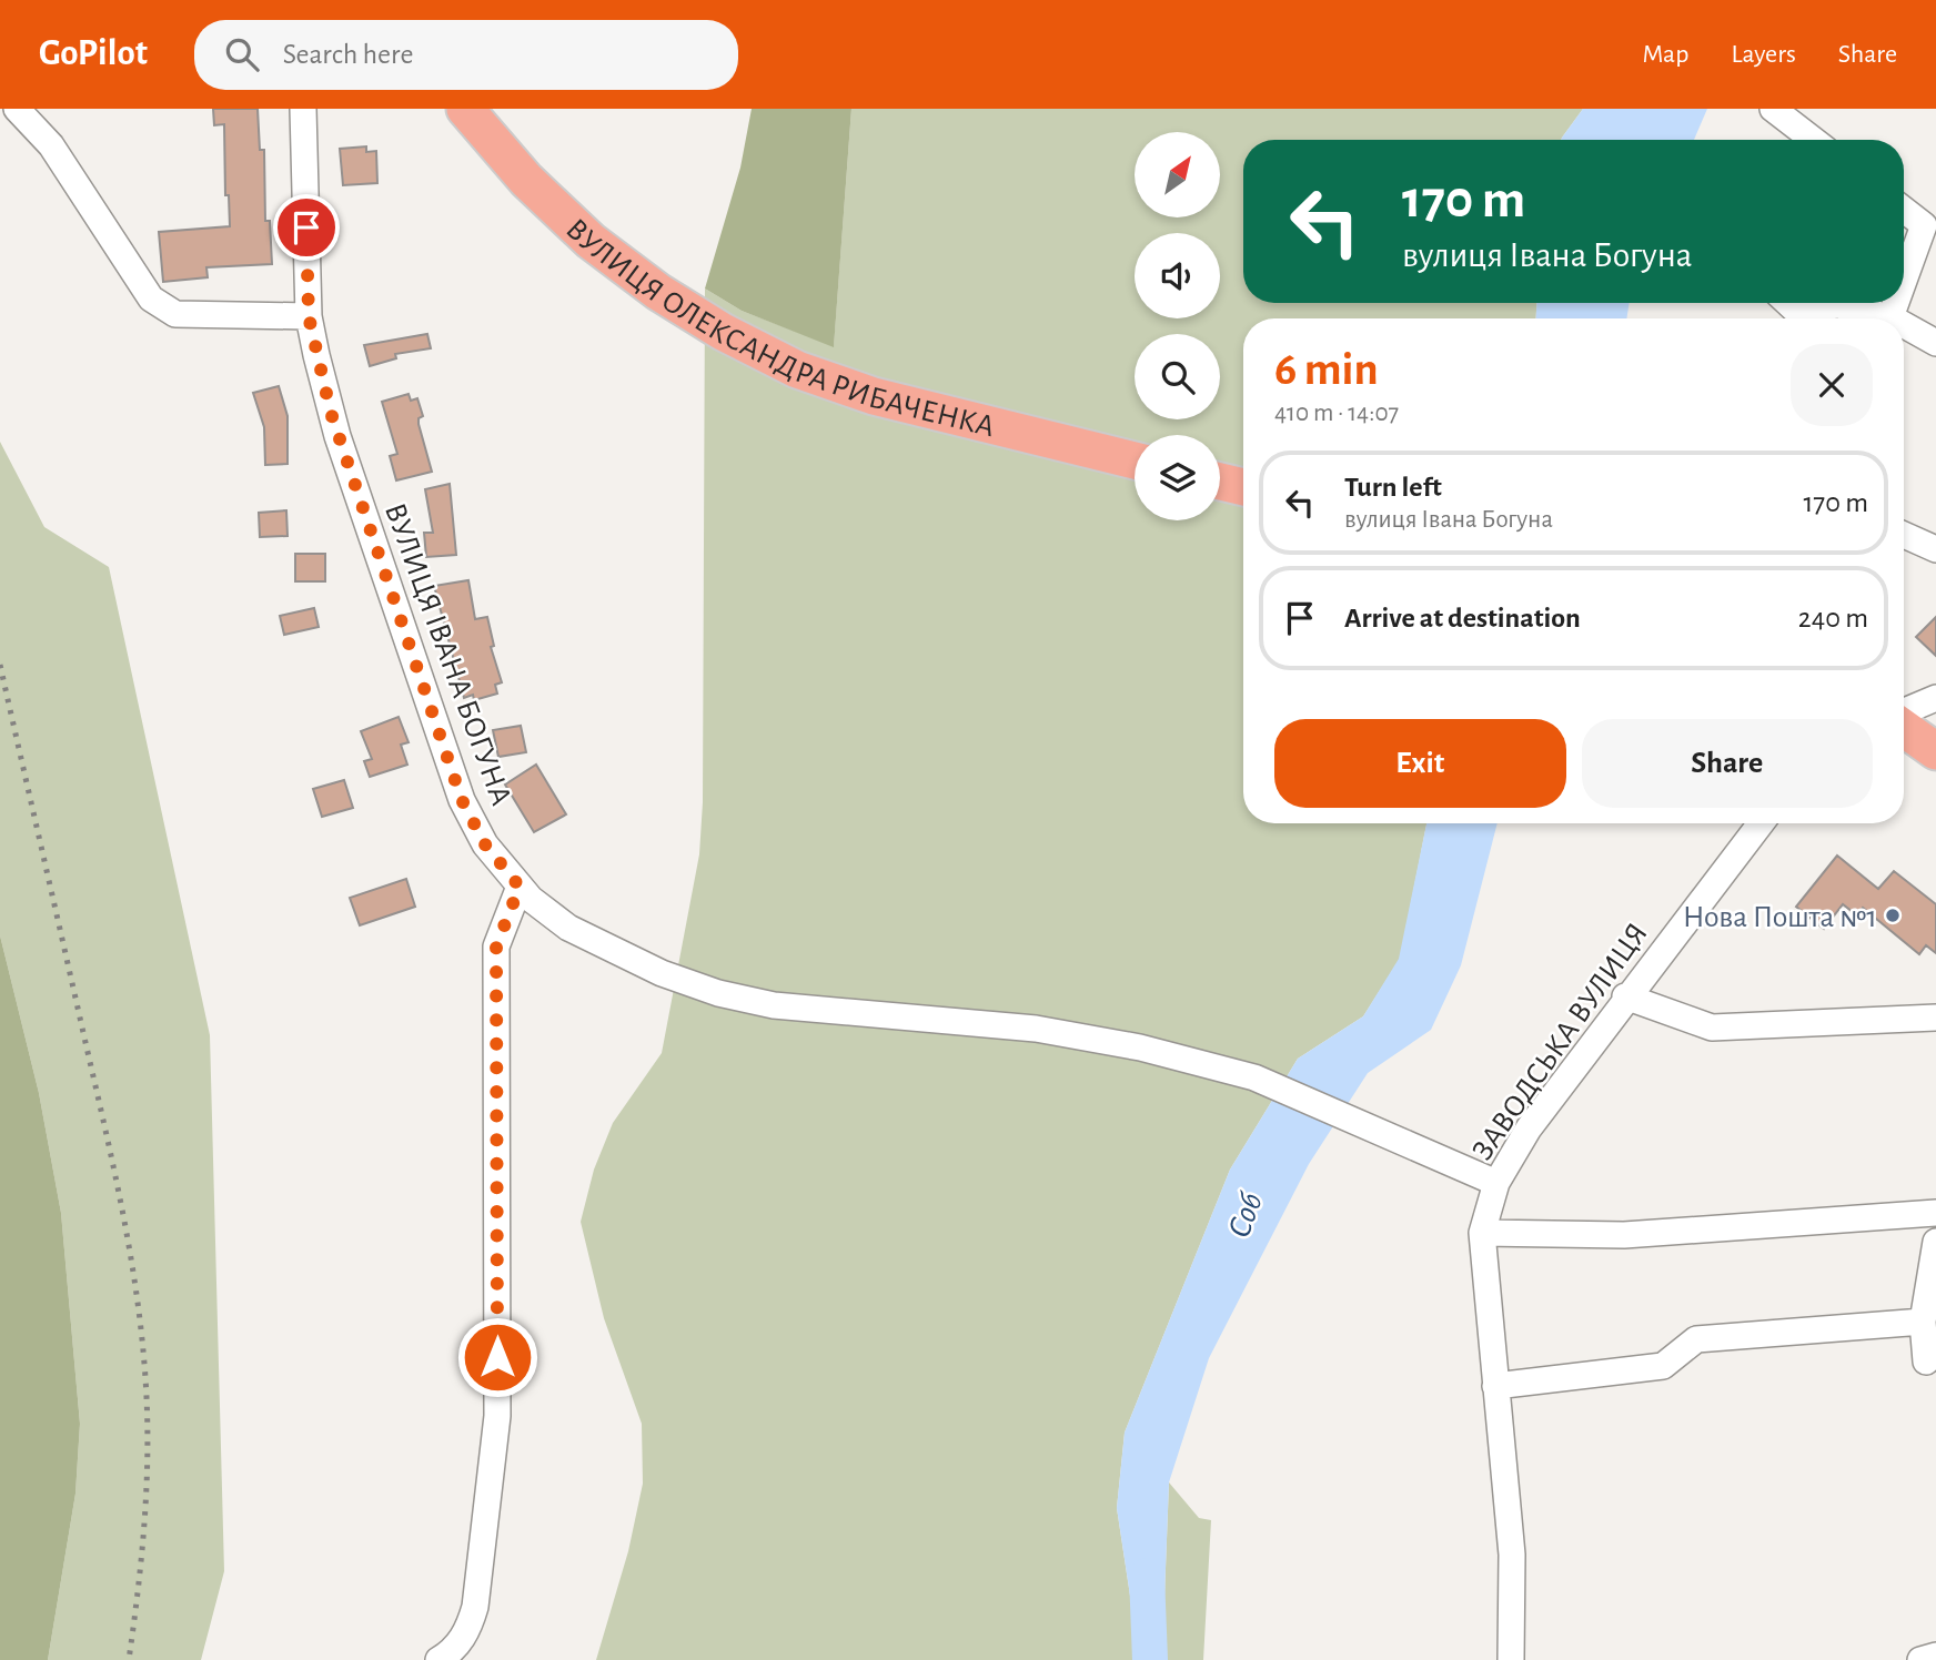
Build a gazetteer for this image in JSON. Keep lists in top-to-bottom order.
{
  "streets": {
    "highway": ["ВУЛИЦЯ ОЛЕКСАНДРА РИБАЧЕНКА"],
    "street": ["ВУЛИЦЯ ІВАНА БОГУНА", "ЗАВОДСЬКА ВУЛИЦЯ"]
  },
  "crossings": [
    ["ВУЛИЦЯ ІВАНА БОГУНА", "ЗАВОДСЬКА ВУЛИЦЯ"]
  ],
  "water": ["Соб"],
  "places": ["Нова Пошта №1"],
  "north": "top right",
  "page": {
    "header": "GoPilot",
    "search": "Search here",
    "nav": ["Map", "Layers", "Share"],
    "turn": ["170 m", "вулиця Івана Богуна"],
    "heading": ["6 min", "410 m · 14:07"],
    "list": [
      {
        "name": "Turn left",
        "note": "вулиця Івана Богуна",
        "value": "170 m"
      },
      {
        "name": "Arrive at destination",
        "value": "240 m"
      }
    ],
    "buttons": ["Exit", "Share"]
  }
}
